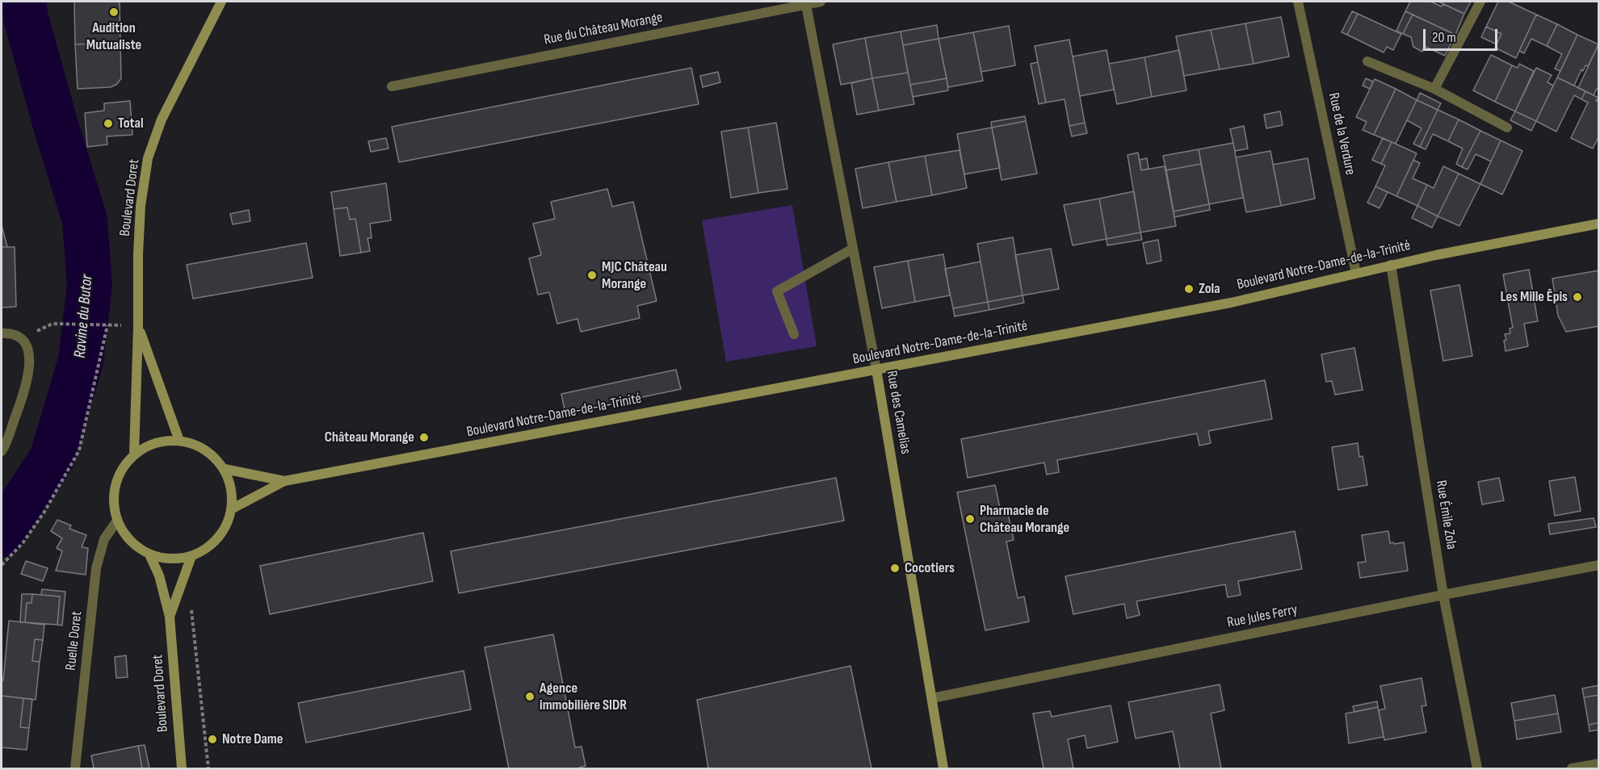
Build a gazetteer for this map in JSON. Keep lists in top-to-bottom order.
{
  "streets": {
    "street": [
      "Rue du Château Morange",
      "Rue de la Verdure",
      "Boulevard Doret",
      "Boulevard Notre-Dame-de-la-Trinité",
      "Rue des Camelias",
      "Rue Émile Zola",
      "Rue Jules Ferry",
      "Ruelle Doret"
    ]
  },
  "crossings": [
    ["Rue du Château Morange", "Rue des Camelias"],
    ["Rue de la Verdure", "Boulevard Notre-Dame-de-la-Trinité"],
    ["Boulevard Doret", "Boulevard Notre-Dame-de-la-Trinité"],
    ["Boulevard Doret", "Ruelle Doret"],
    ["Boulevard Notre-Dame-de-la-Trinité", "Rue des Camelias"],
    ["Boulevard Notre-Dame-de-la-Trinité", "Rue Émile Zola"],
    ["Boulevard Notre-Dame-de-la-Trinité", "Ruelle Doret"],
    ["Rue des Camelias", "Rue Jules Ferry"],
    ["Rue Émile Zola", "Rue Jules Ferry"]
  ],
  "water": ["Ravine du Butor"],
  "places": [
    "Audition Mutualiste",
    "Total",
    "MJC Château Morange",
    "Zola",
    "Les Mille Êpis",
    "Château Morange",
    "Pharmacie de Château Morange",
    "Cocotiers",
    "Agence immobilière SIDR",
    "Notre Dame"
  ],
  "scale_bar": "20 m"
}
